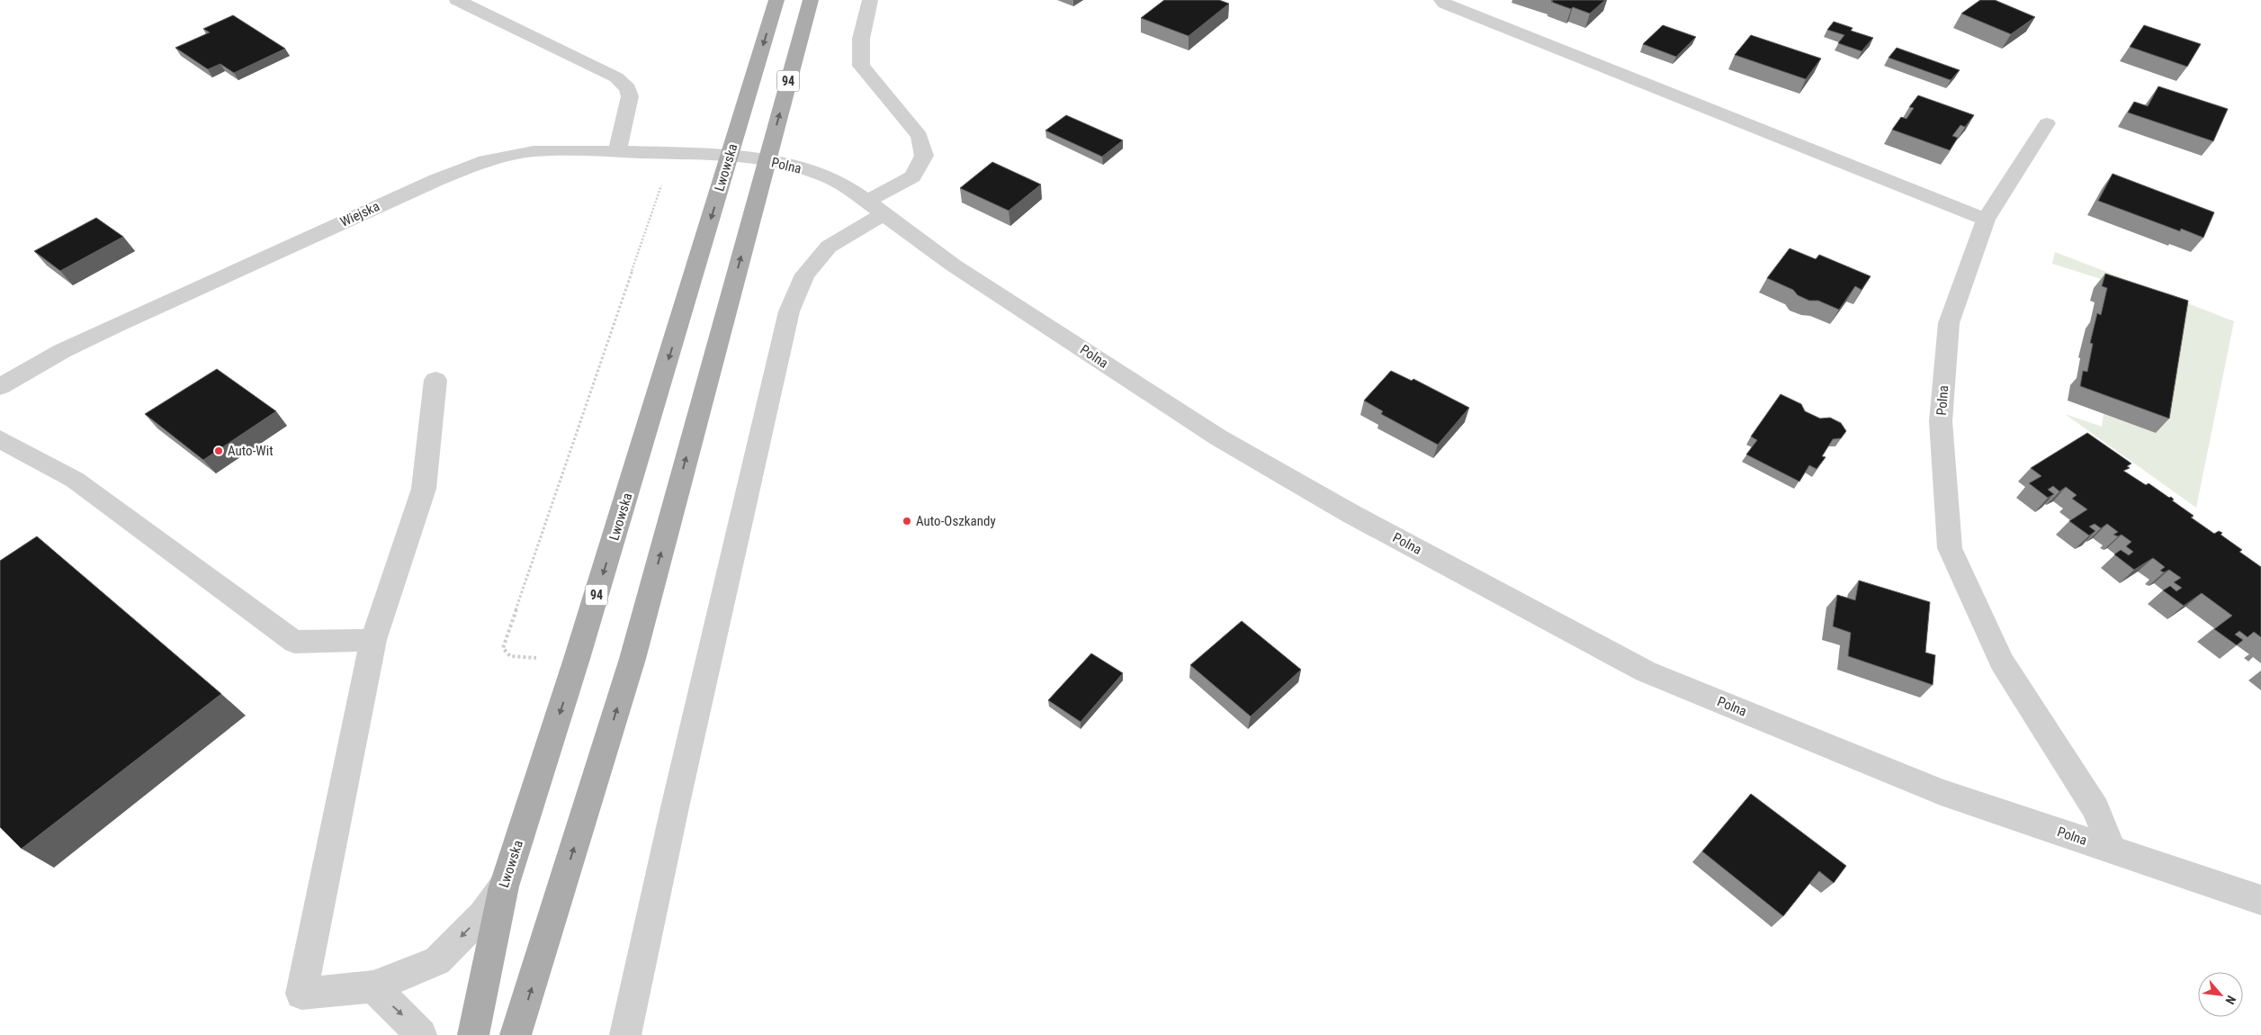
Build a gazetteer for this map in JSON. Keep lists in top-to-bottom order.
{
  "streets": {
    "main road": ["94", "Lwowska"],
    "street": ["Polna", "Wiejska"]
  },
  "crossings": [
    ["94", "Polna"],
    ["Polna", "Lwowska"],
    ["Polna", "Wiejska"],
    ["Lwowska", "Wiejska"]
  ],
  "places": ["Auto-Wit", "Auto-Oszkandy"],
  "north": "bottom right"
}
